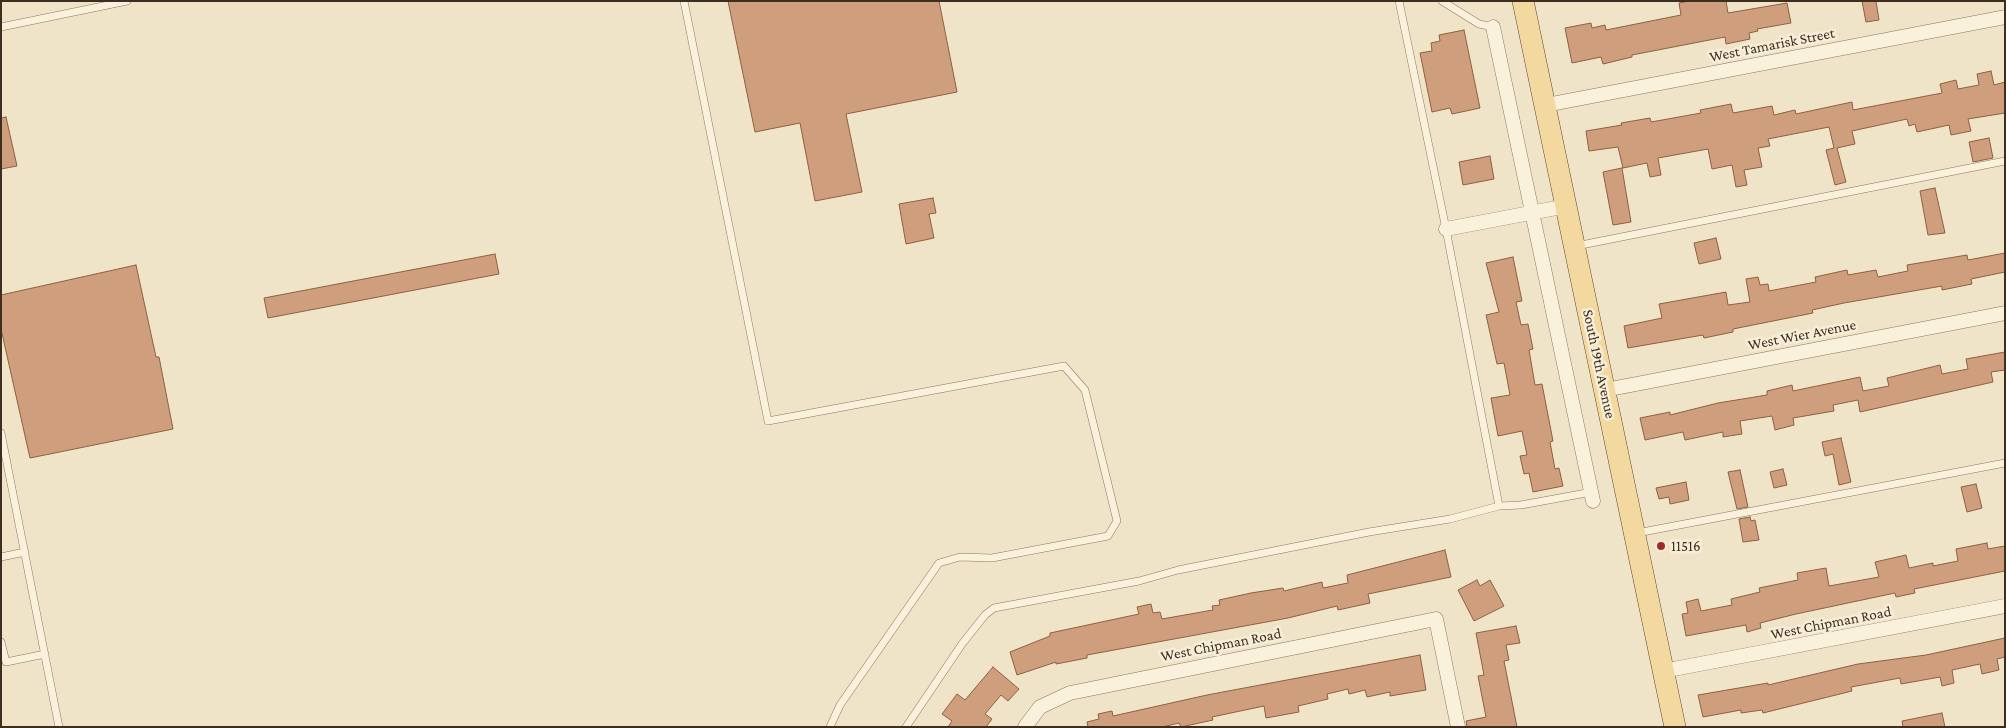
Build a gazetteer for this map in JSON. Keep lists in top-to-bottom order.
{
  "streets": {
    "main road": ["South 19th Avenue"],
    "street": ["West Tamarisk Street", "West Wier Avenue", "West Chipman Road"]
  },
  "crossings": [
    ["West Tamarisk Street", "South 19th Avenue"],
    ["West Wier Avenue", "South 19th Avenue"],
    ["South 19th Avenue", "West Chipman Road"]
  ],
  "places": ["11516"]
}
